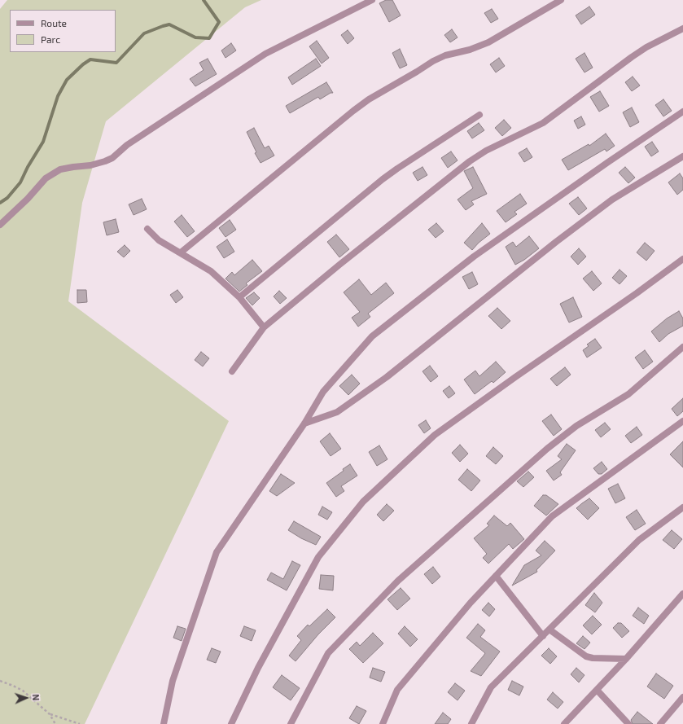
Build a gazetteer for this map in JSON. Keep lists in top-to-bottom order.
{
  "legend": ["Route", "Parc"],
  "north": "right"
}
